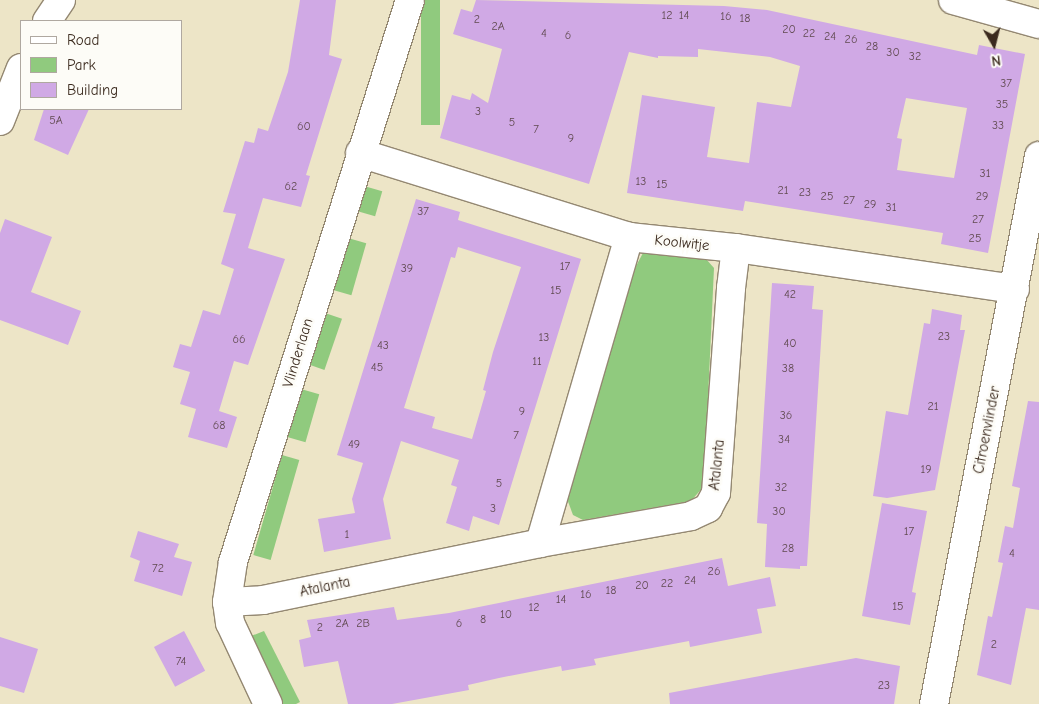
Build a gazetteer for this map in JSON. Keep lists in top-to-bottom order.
{
  "streets": {
    "street": [
      "Koolwitje",
      "Vlinderlaan",
      "Citroenvlinder",
      "Atalanta"
    ]
  },
  "crossings": [
    ["Koolwitje", "Vlinderlaan"],
    ["Koolwitje", "Citroenvlinder"],
    ["Koolwitje", "Atalanta"],
    ["Vlinderlaan", "Atalanta"]
  ],
  "house_numbers": [
    "12",
    "14",
    "16",
    "18",
    "2",
    "2A",
    "20",
    "4",
    "22",
    "6",
    "24",
    "26",
    "28",
    "30",
    "32",
    "37",
    "35",
    "3",
    "5A",
    "5",
    "33",
    "60",
    "7",
    "9",
    "31",
    "13",
    "15",
    "62",
    "21",
    "23",
    "25",
    "29",
    "27",
    "29",
    "31",
    "37",
    "27",
    "25",
    "17",
    "39",
    "15",
    "42",
    "23",
    "13",
    "66",
    "40",
    "43",
    "11",
    "45",
    "38",
    "21",
    "9",
    "36",
    "68",
    "7",
    "34",
    "49",
    "19",
    "5",
    "32",
    "3",
    "30",
    "17",
    "1",
    "28",
    "4",
    "72",
    "26",
    "24",
    "22",
    "20",
    "18",
    "16",
    "14",
    "15",
    "12",
    "10",
    "8",
    "2A",
    "2B",
    "6",
    "2",
    "2",
    "74",
    "23"
  ],
  "legend": ["Road", "Park", "Building"],
  "north": "bottom"
}
